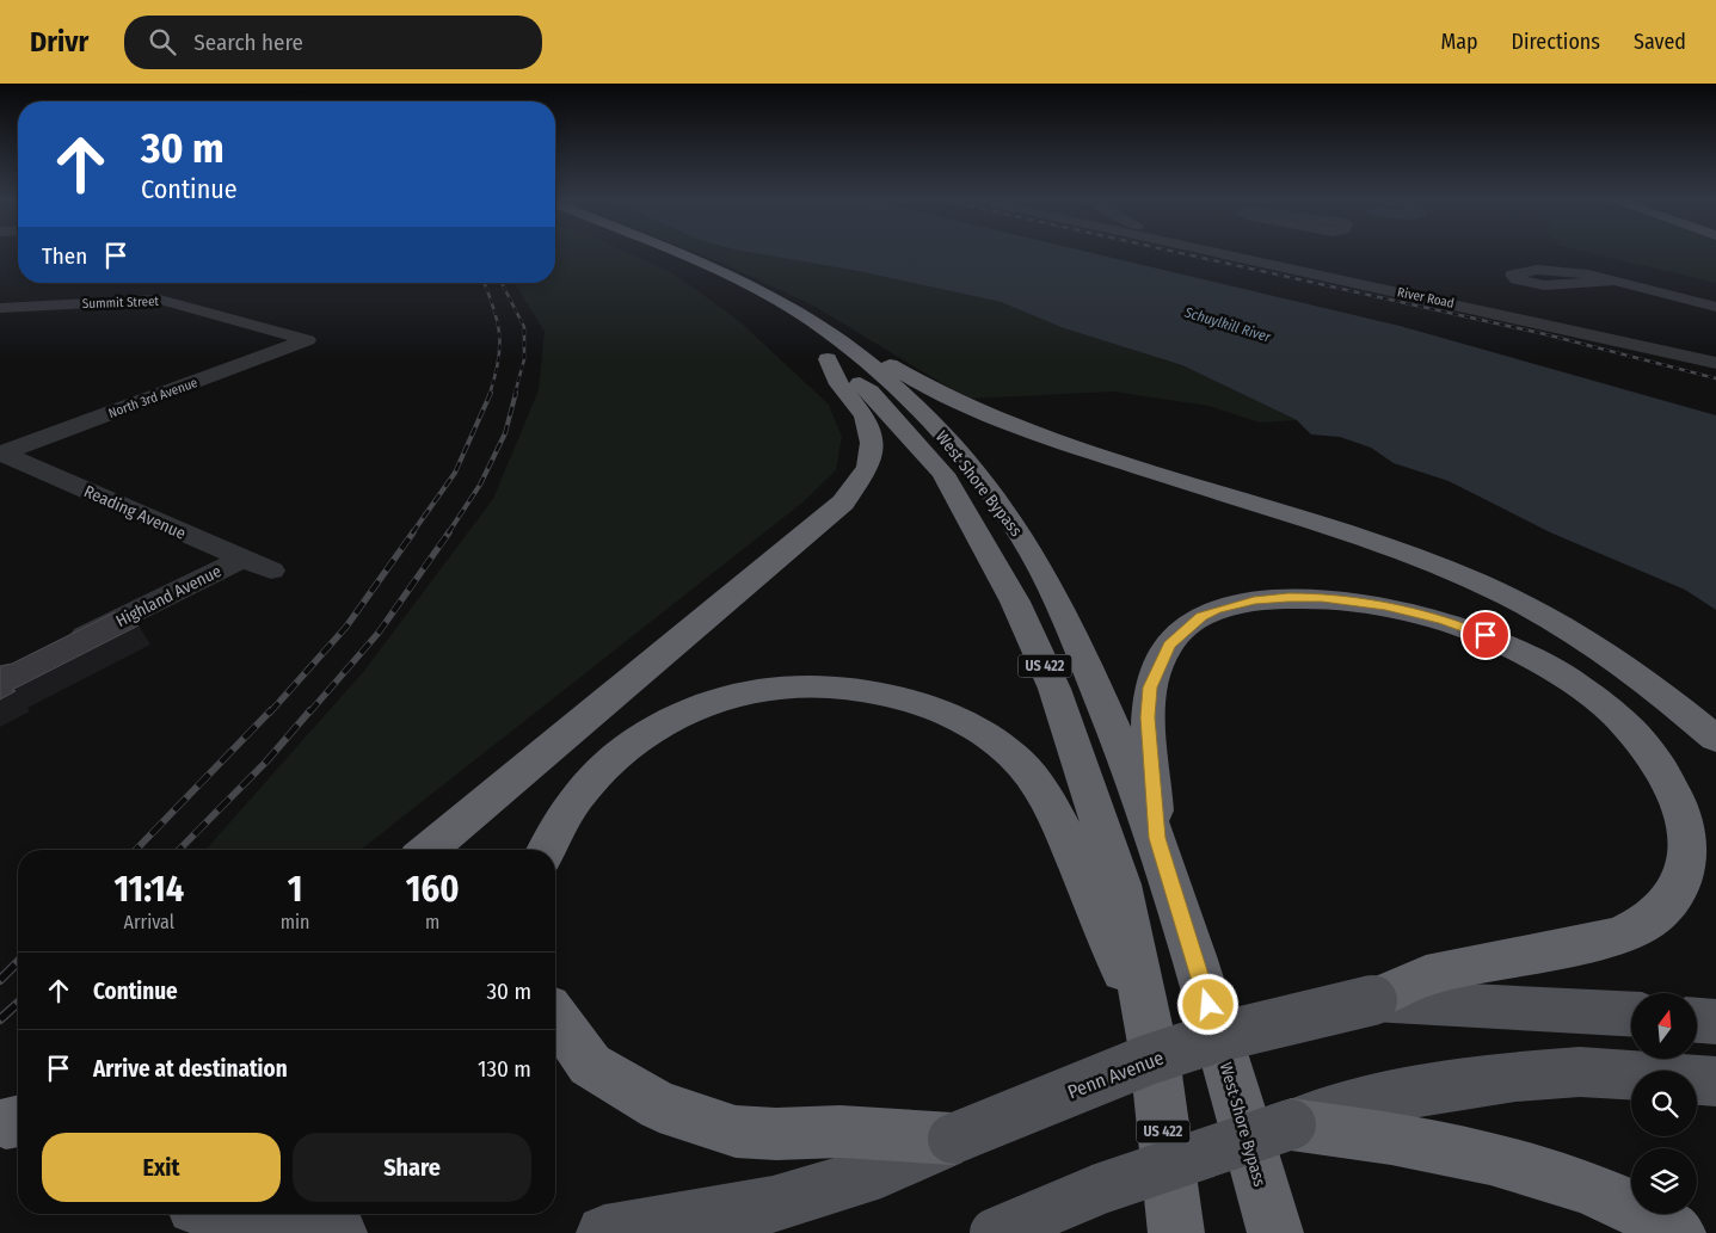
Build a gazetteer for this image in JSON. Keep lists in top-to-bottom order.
{
  "streets": {
    "highway": ["West Shore Bypass", "US 422"],
    "main road": ["Penn Avenue"],
    "street": [
      "River Road",
      "Summit Street",
      "North 3rd Avenue",
      "Reading Avenue",
      "Highland Avenue"
    ]
  },
  "crossings": [
    ["Summit Street", "North 3rd Avenue"],
    ["North 3rd Avenue", "Reading Avenue"],
    ["Reading Avenue", "Highland Avenue"]
  ],
  "water": ["Schuylkill River"],
  "north": "top",
  "page": {
    "header": "Drivr",
    "search": "Search here",
    "nav": ["Map", "Directions", "Saved"],
    "turn": ["30 m", "Continue"],
    "then": "Then",
    "eta": [
      "11:14",
      "Arrival",
      "1",
      "min",
      "160",
      "m"
    ],
    "list": [
      {
        "name": "Continue",
        "value": "30 m"
      },
      {
        "name": "Arrive at destination",
        "value": "130 m"
      }
    ],
    "buttons": ["Exit", "Share"]
  }
}
